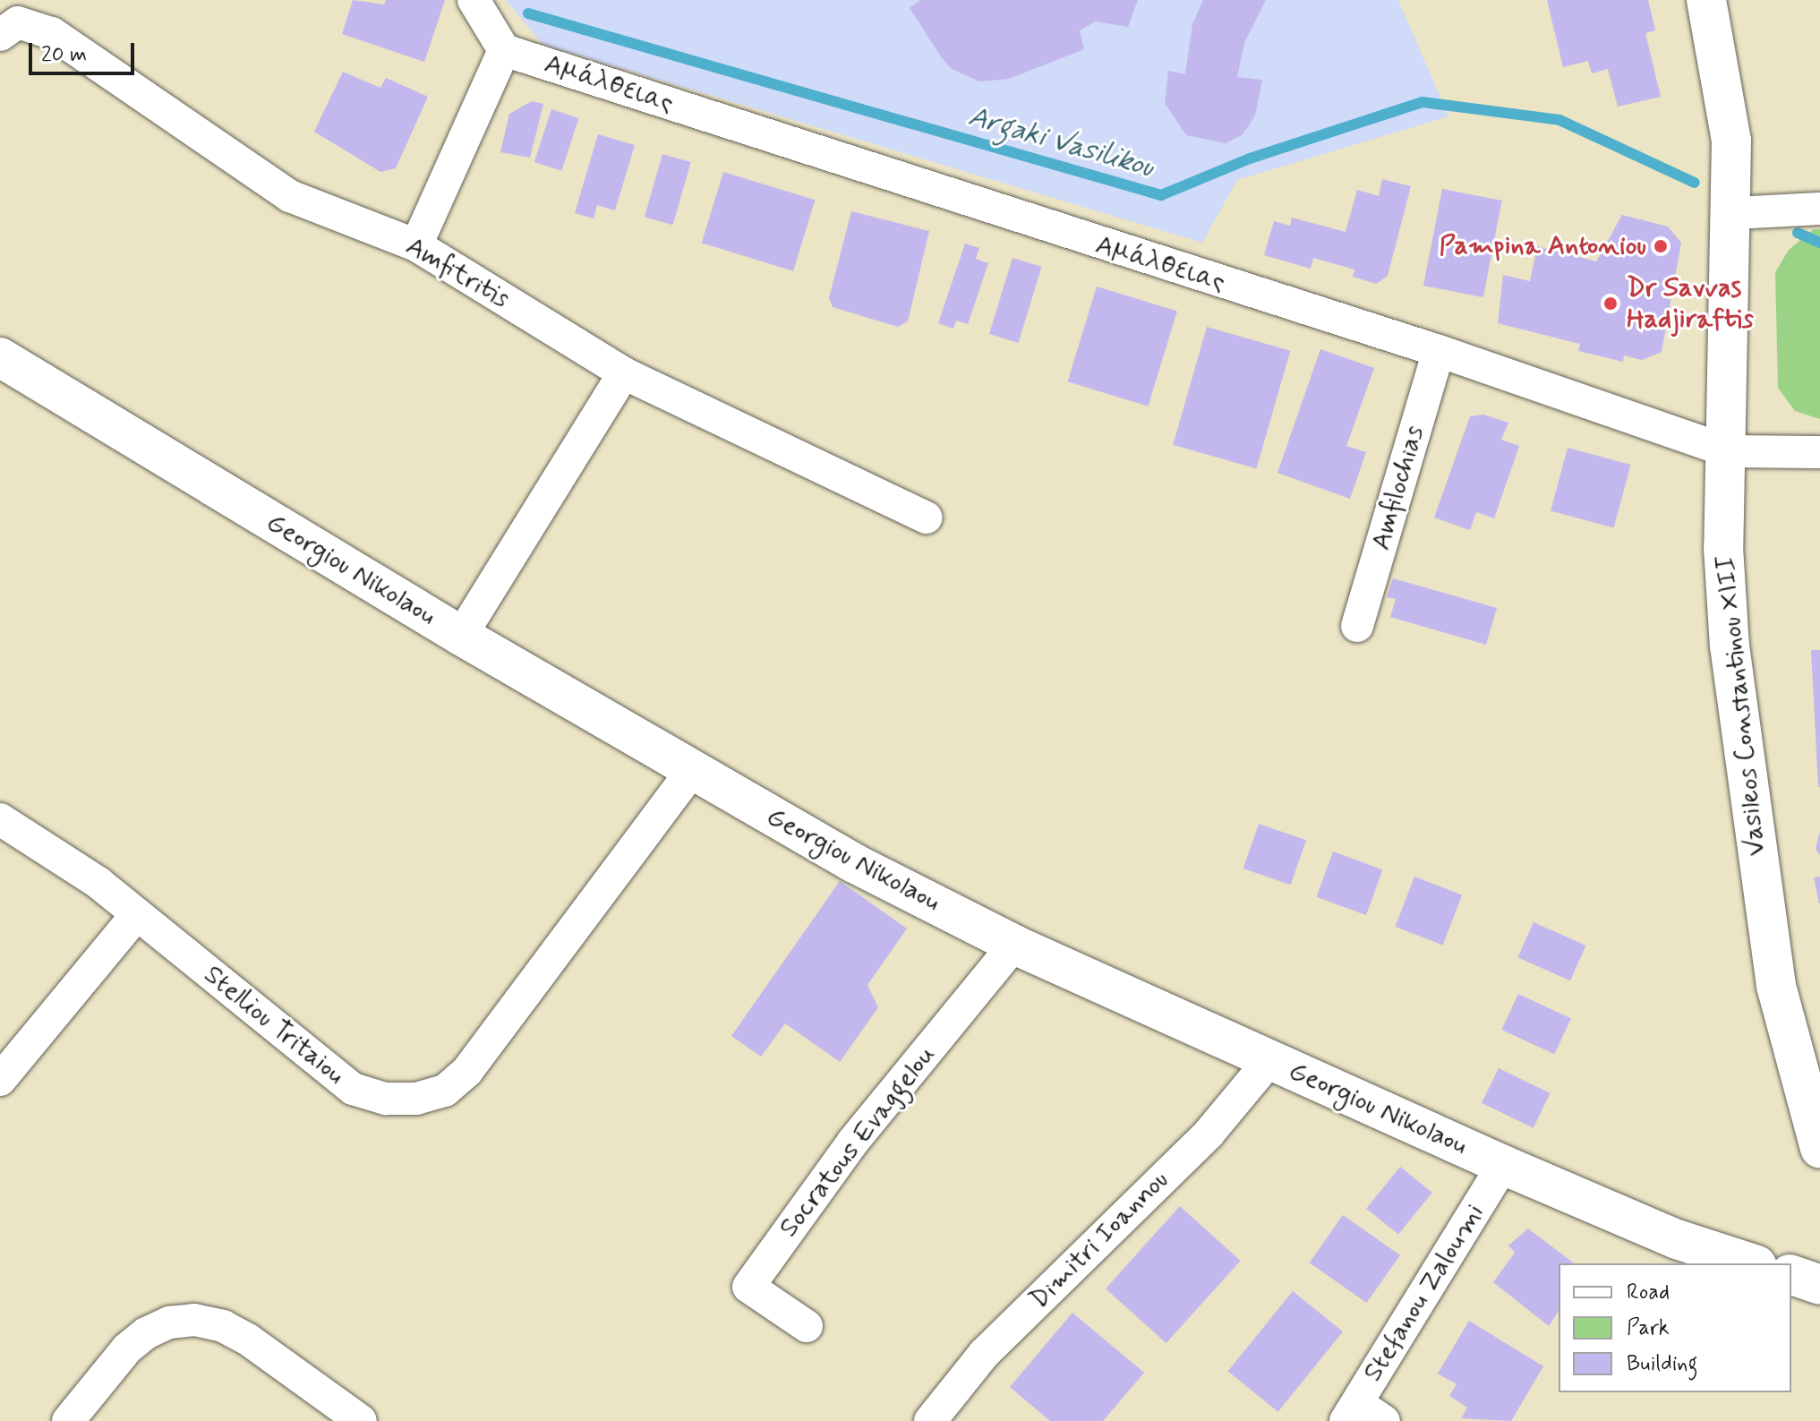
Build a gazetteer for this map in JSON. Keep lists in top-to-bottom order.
{
  "streets": {
    "street": [
      "Αμάλθειας",
      "Amfitritis",
      "Amfilochias",
      "Georgiou Nikolaou",
      "Vasileos Constantinou XIII",
      "Stelliou Tritaiou",
      "Socratous Evaggelou",
      "Dimitri Ioannou",
      "Stefanou Zaloumi"
    ]
  },
  "crossings": [
    ["Αμάλθειας", "Amfilochias"],
    ["Αμάλθειας", "Vasileos Constantinou XIII"],
    ["Georgiou Nikolaou", "Stelliou Tritaiou"],
    ["Georgiou Nikolaou", "Socratous Evaggelou"],
    ["Georgiou Nikolaou", "Dimitri Ioannou"],
    ["Georgiou Nikolaou", "Stefanou Zaloumi"]
  ],
  "water": ["Argaki Vasilikou"],
  "places": ["Pampina Antoniou", "Dr Savvas Hadjiraftis"],
  "legend": ["Road", "Park", "Building"],
  "scale_bar": "20 m"
}
